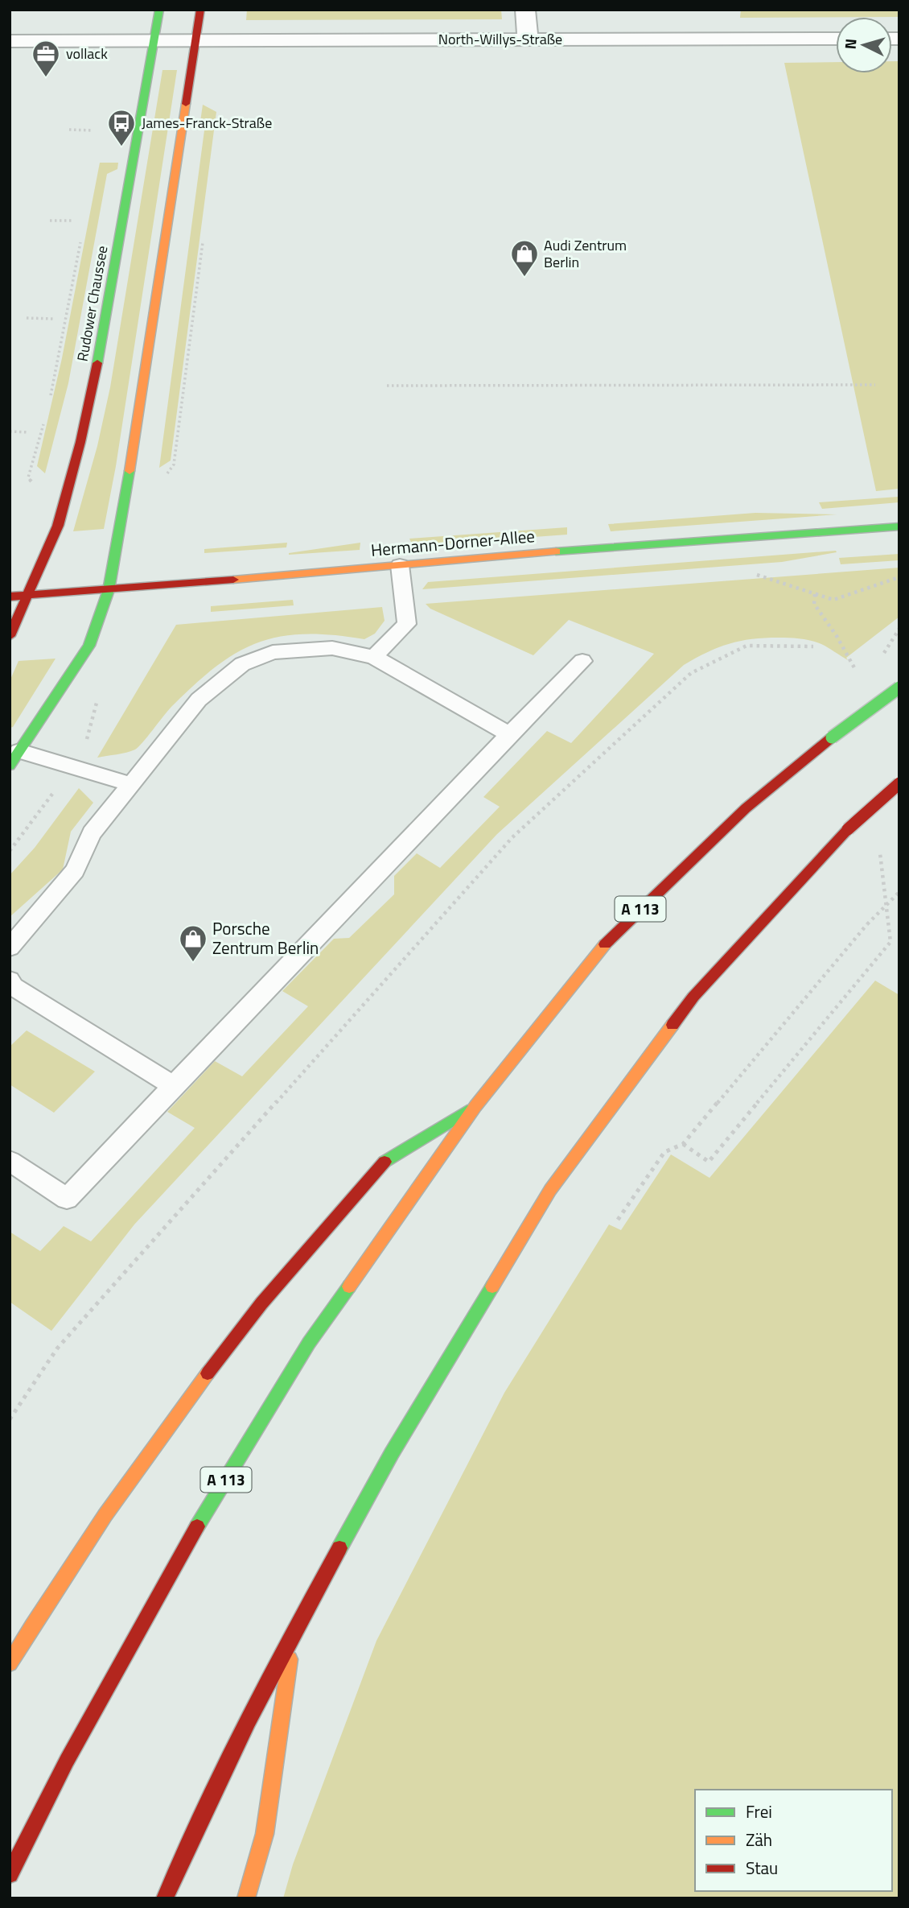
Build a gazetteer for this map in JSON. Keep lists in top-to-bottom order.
{
  "streets": {
    "main road": ["Rudower Chaussee", "Hermann-Dorner-Allee", "A 113"],
    "street": ["North-Willys-Straße"]
  },
  "crossings": [
    ["North-Willys-Straße", "Rudower Chaussee"],
    ["Rudower Chaussee", "Hermann-Dorner-Allee"]
  ],
  "places": {
    "office": ["vollack"],
    "bus stop": ["James-Franck-Straße"],
    "shop": ["Audi Zentrum Berlin", "Porsche Zentrum Berlin"]
  },
  "legend": ["Frei", "Zäh", "Stau"],
  "north": "left"
}
